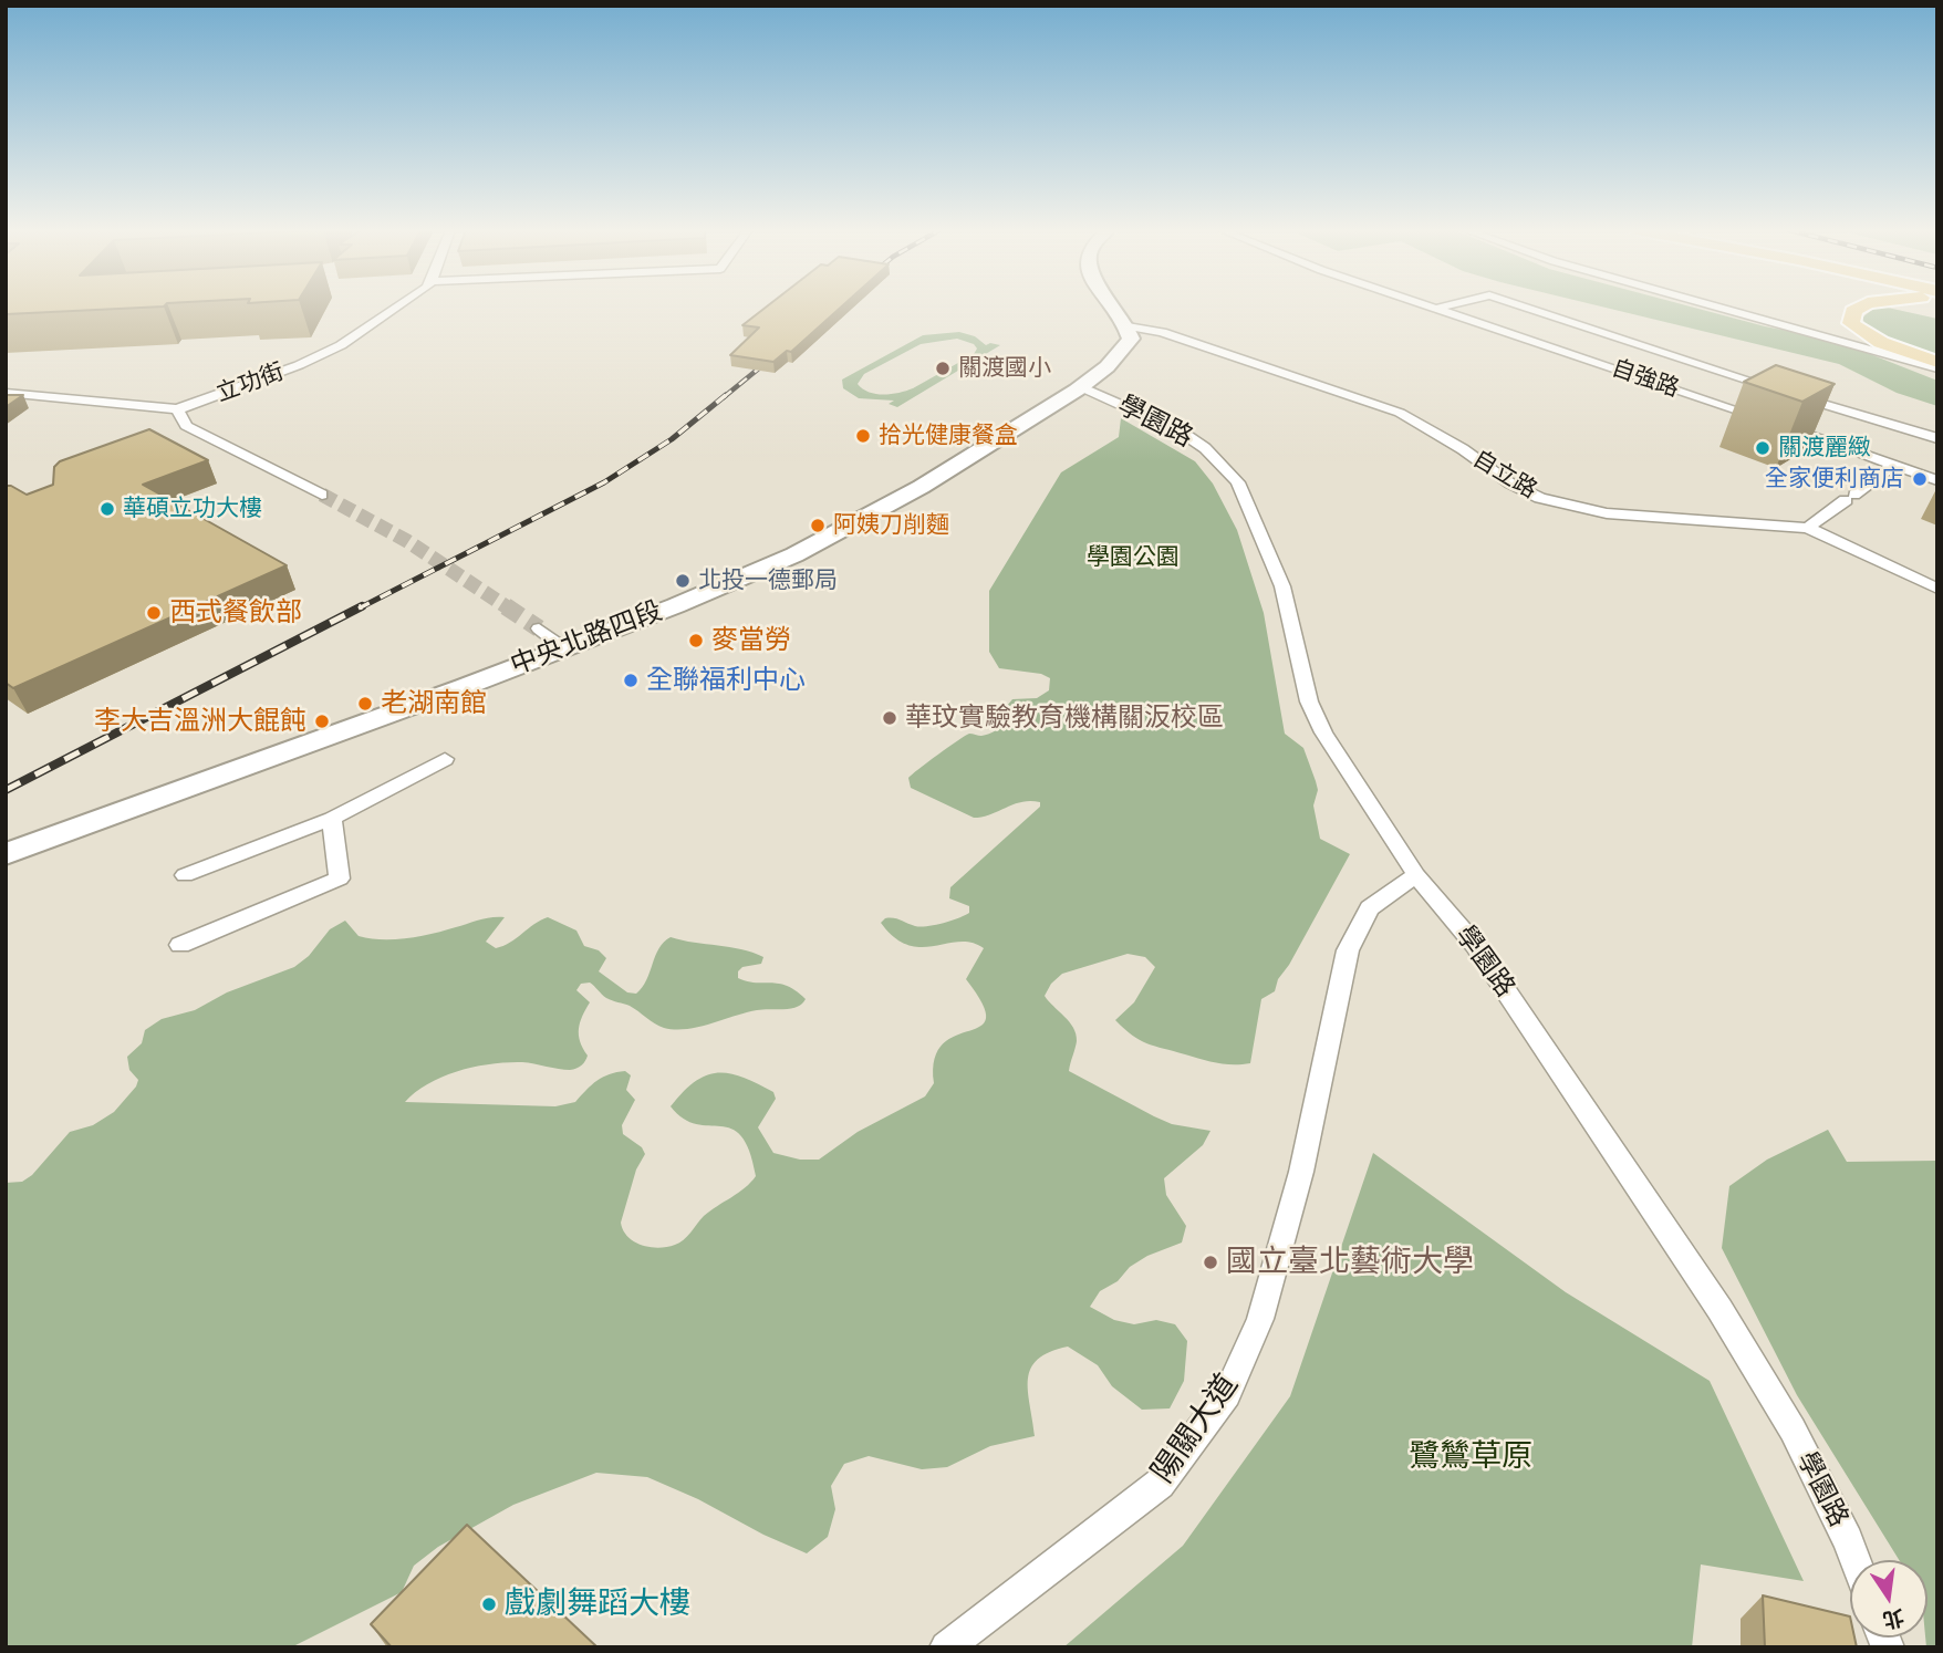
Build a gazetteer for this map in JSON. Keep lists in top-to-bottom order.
{
  "streets": {
    "street": [
      "自強路",
      "立功街",
      "學園路",
      "自立路",
      "中央北路四段",
      "陽關大道"
    ]
  },
  "crossings": [
    ["學園路", "中央北路四段"],
    ["學園路", "陽關大道"],
    ["自立路", "中央北路四段"]
  ],
  "parks": ["學園公園", "鷺鷥草原"],
  "places": [
    "關渡國小",
    "拾光健康餐盒",
    "關渡麗緻",
    "全家便利商店",
    "華碩立功大樓",
    "阿姨刀削麵",
    "北投一德郵局",
    "西式餐飲部",
    "麥當勞",
    "全聯福利中心",
    "老湖南館",
    "華玟實驗教育機構關汳校區",
    "李大吉溫洲大餛飩",
    "國立臺北藝術大學",
    "戲劇舞蹈大樓"
  ],
  "north": "bottom"
}
